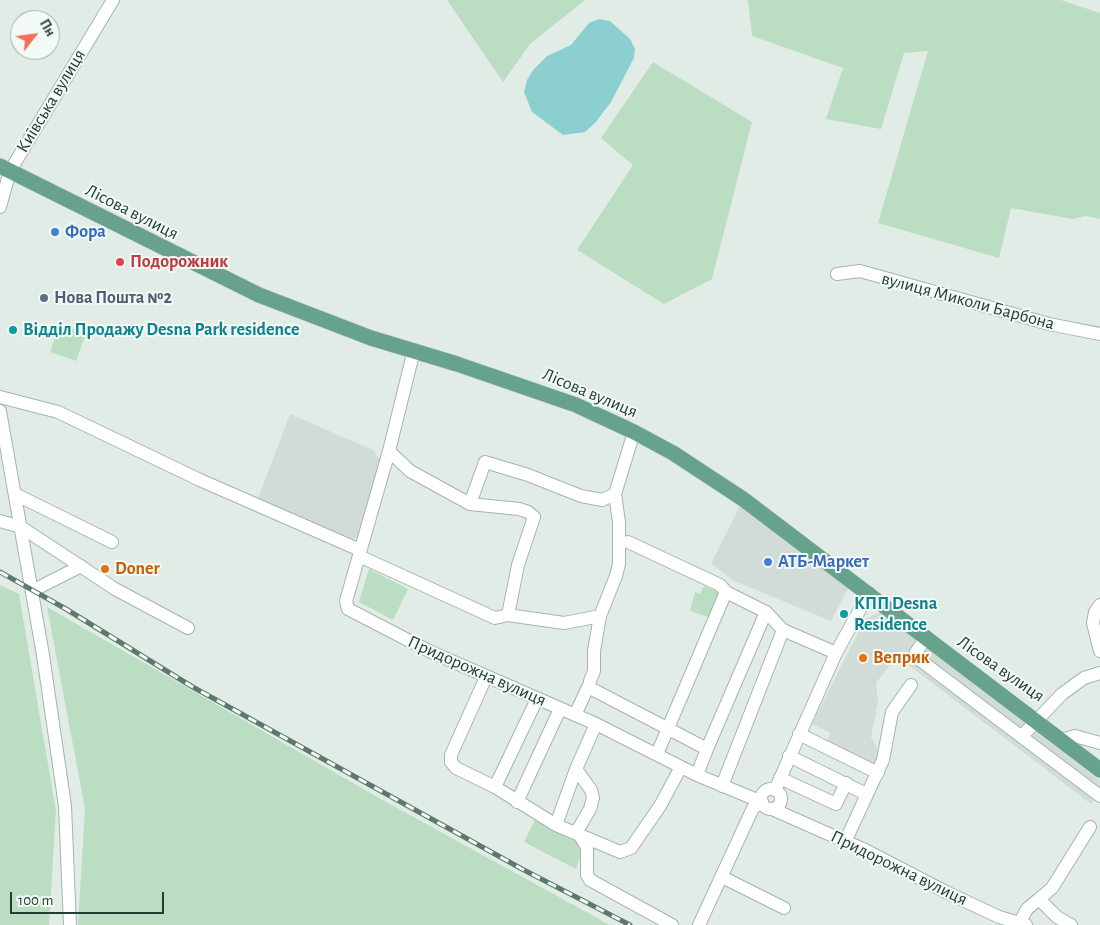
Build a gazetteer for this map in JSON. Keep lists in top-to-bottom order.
{
  "streets": {
    "main road": ["Лісова вулиця"],
    "street": ["Київська вулиця", "вулиця Миколи Барбона", "Придорожна вулиця"]
  },
  "crossings": [
    ["Київська вулиця", "Лісова вулиця"],
    ["Лісова вулиця", "Придорожна вулиця"]
  ],
  "places": [
    "Фора",
    "Подорожник",
    "Нова Пошта №2",
    "Відділ Продажу Desna Park residence",
    "АТБ-Маркет",
    "Doner",
    "КПП Desna Residence",
    "Веприк"
  ],
  "scale_bar": "100 m",
  "north": "top right"
}
